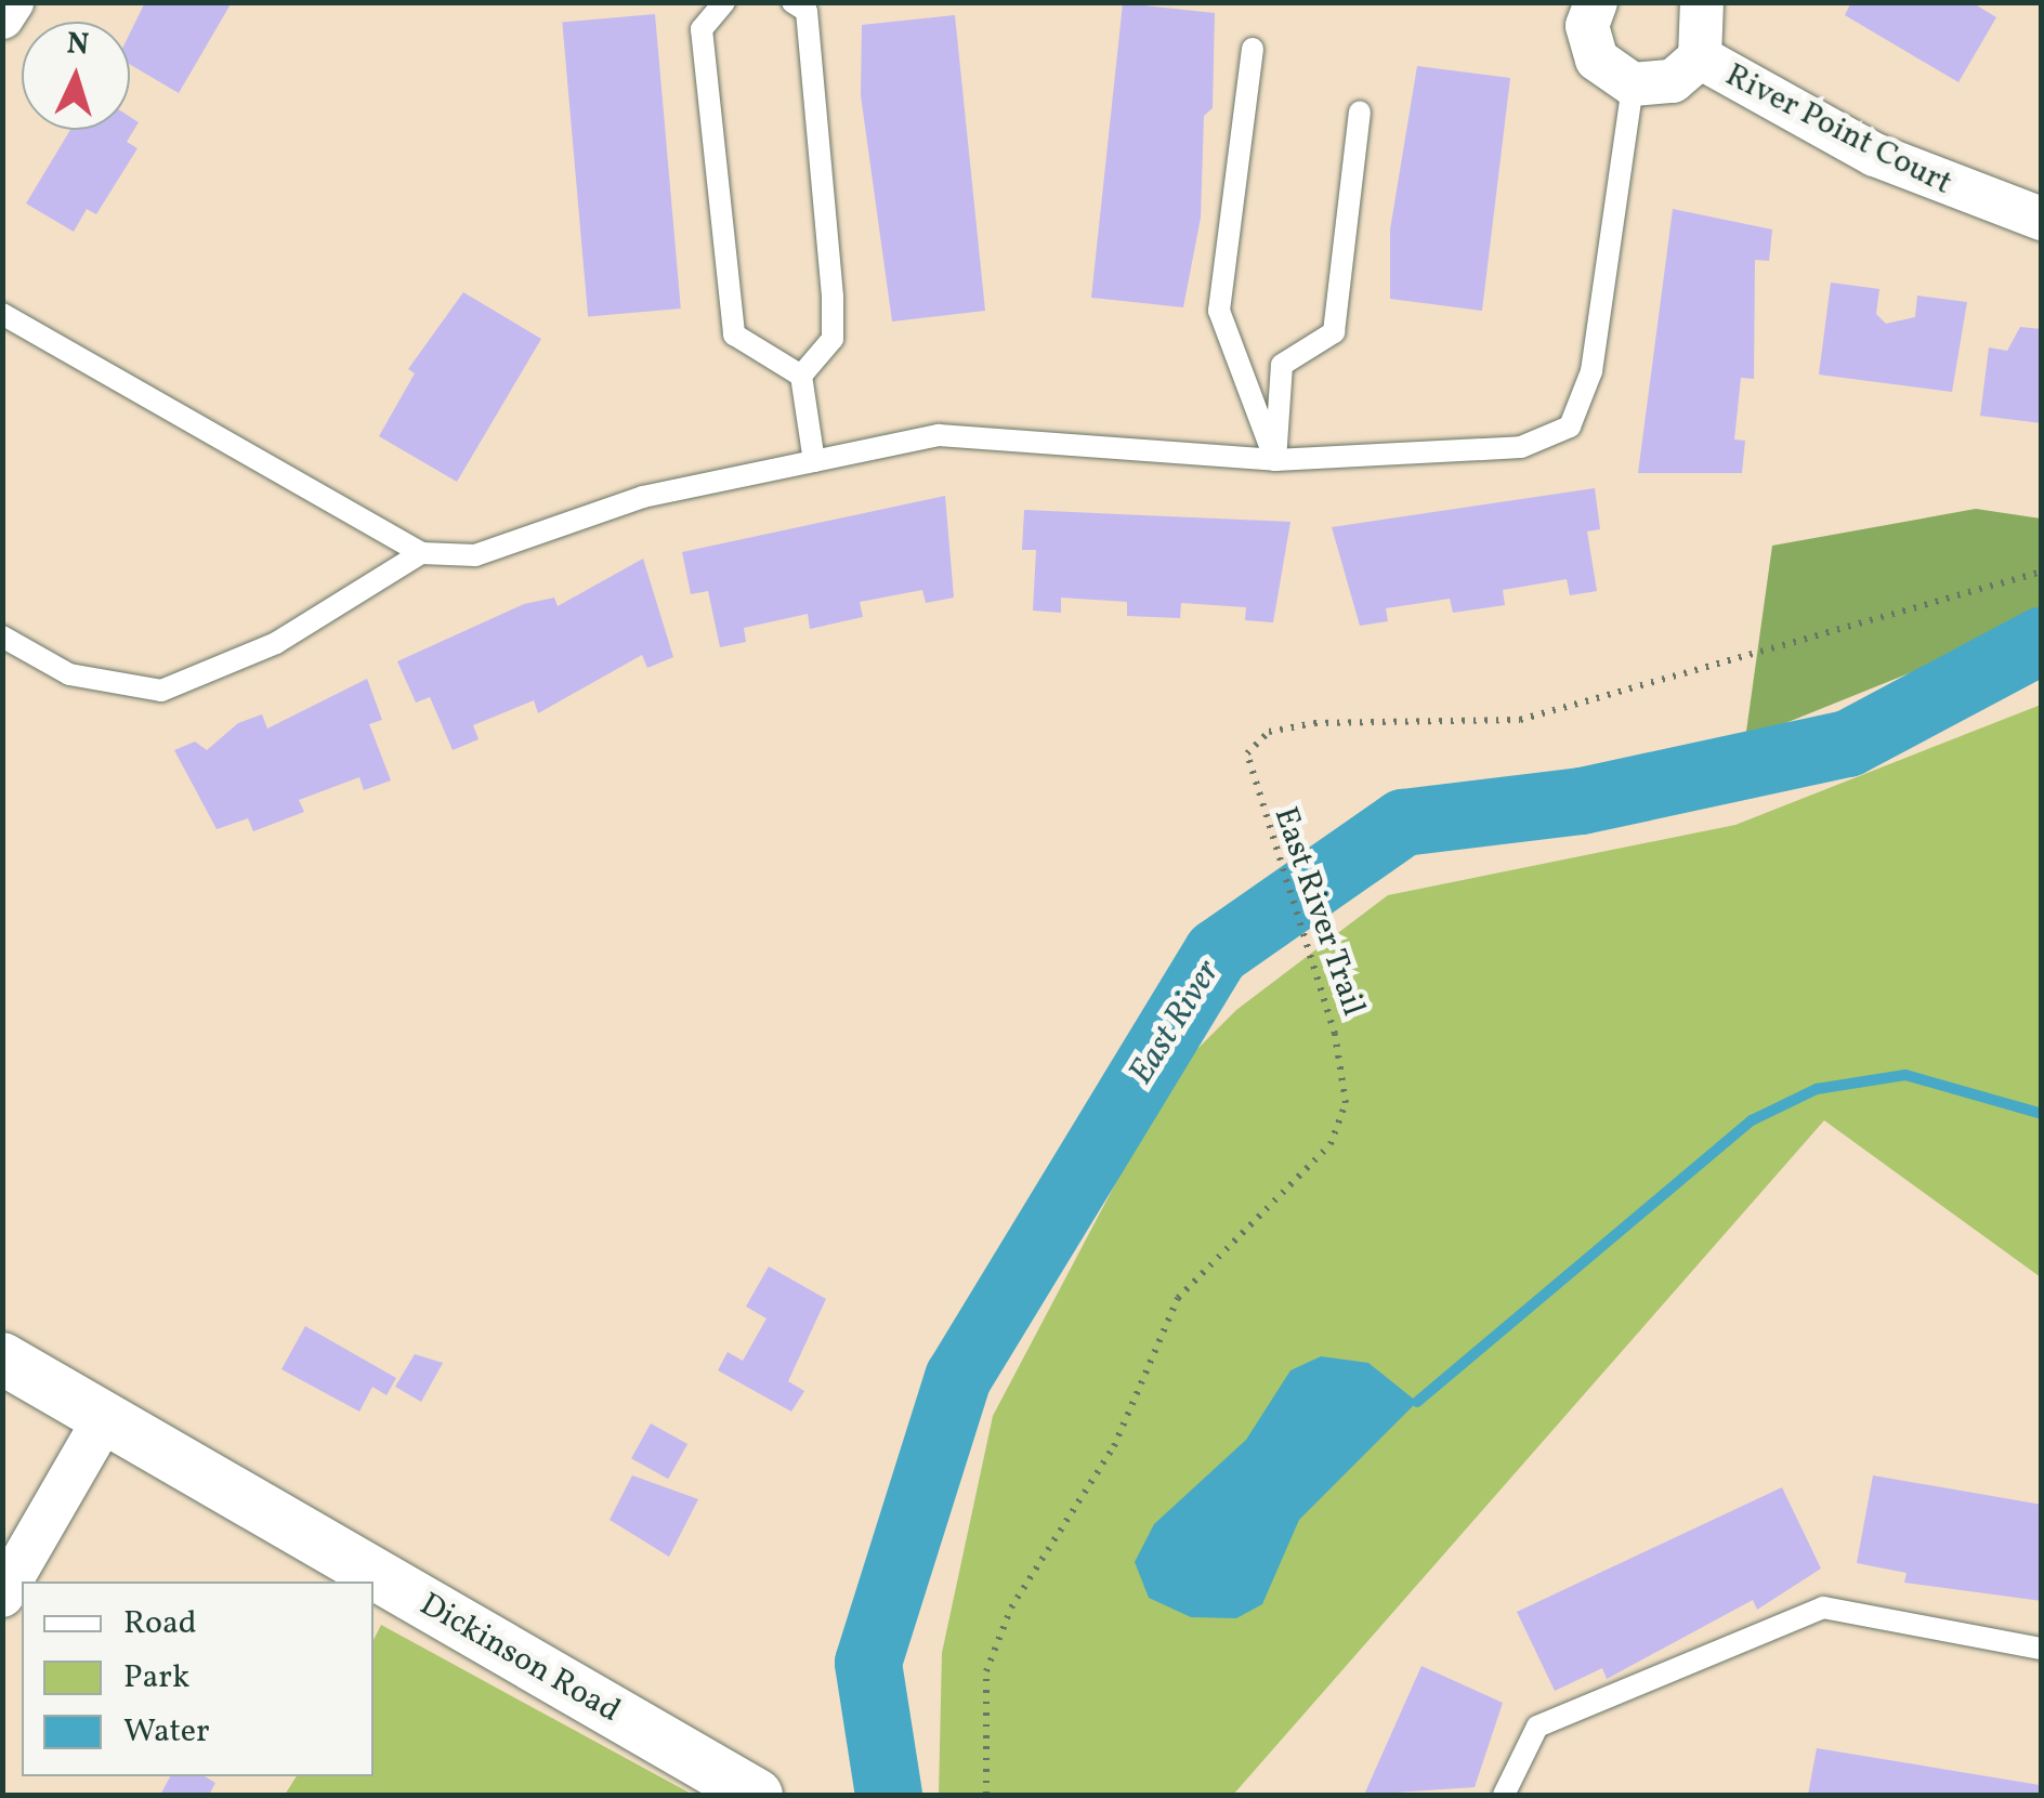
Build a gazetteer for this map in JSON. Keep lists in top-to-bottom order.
{
  "streets": {
    "street": ["River Point Court", "Dickinson Road"],
    "path": ["East River Trail"]
  },
  "water": ["East River"],
  "legend": ["Road", "Park", "Water"],
  "north": "top"
}
